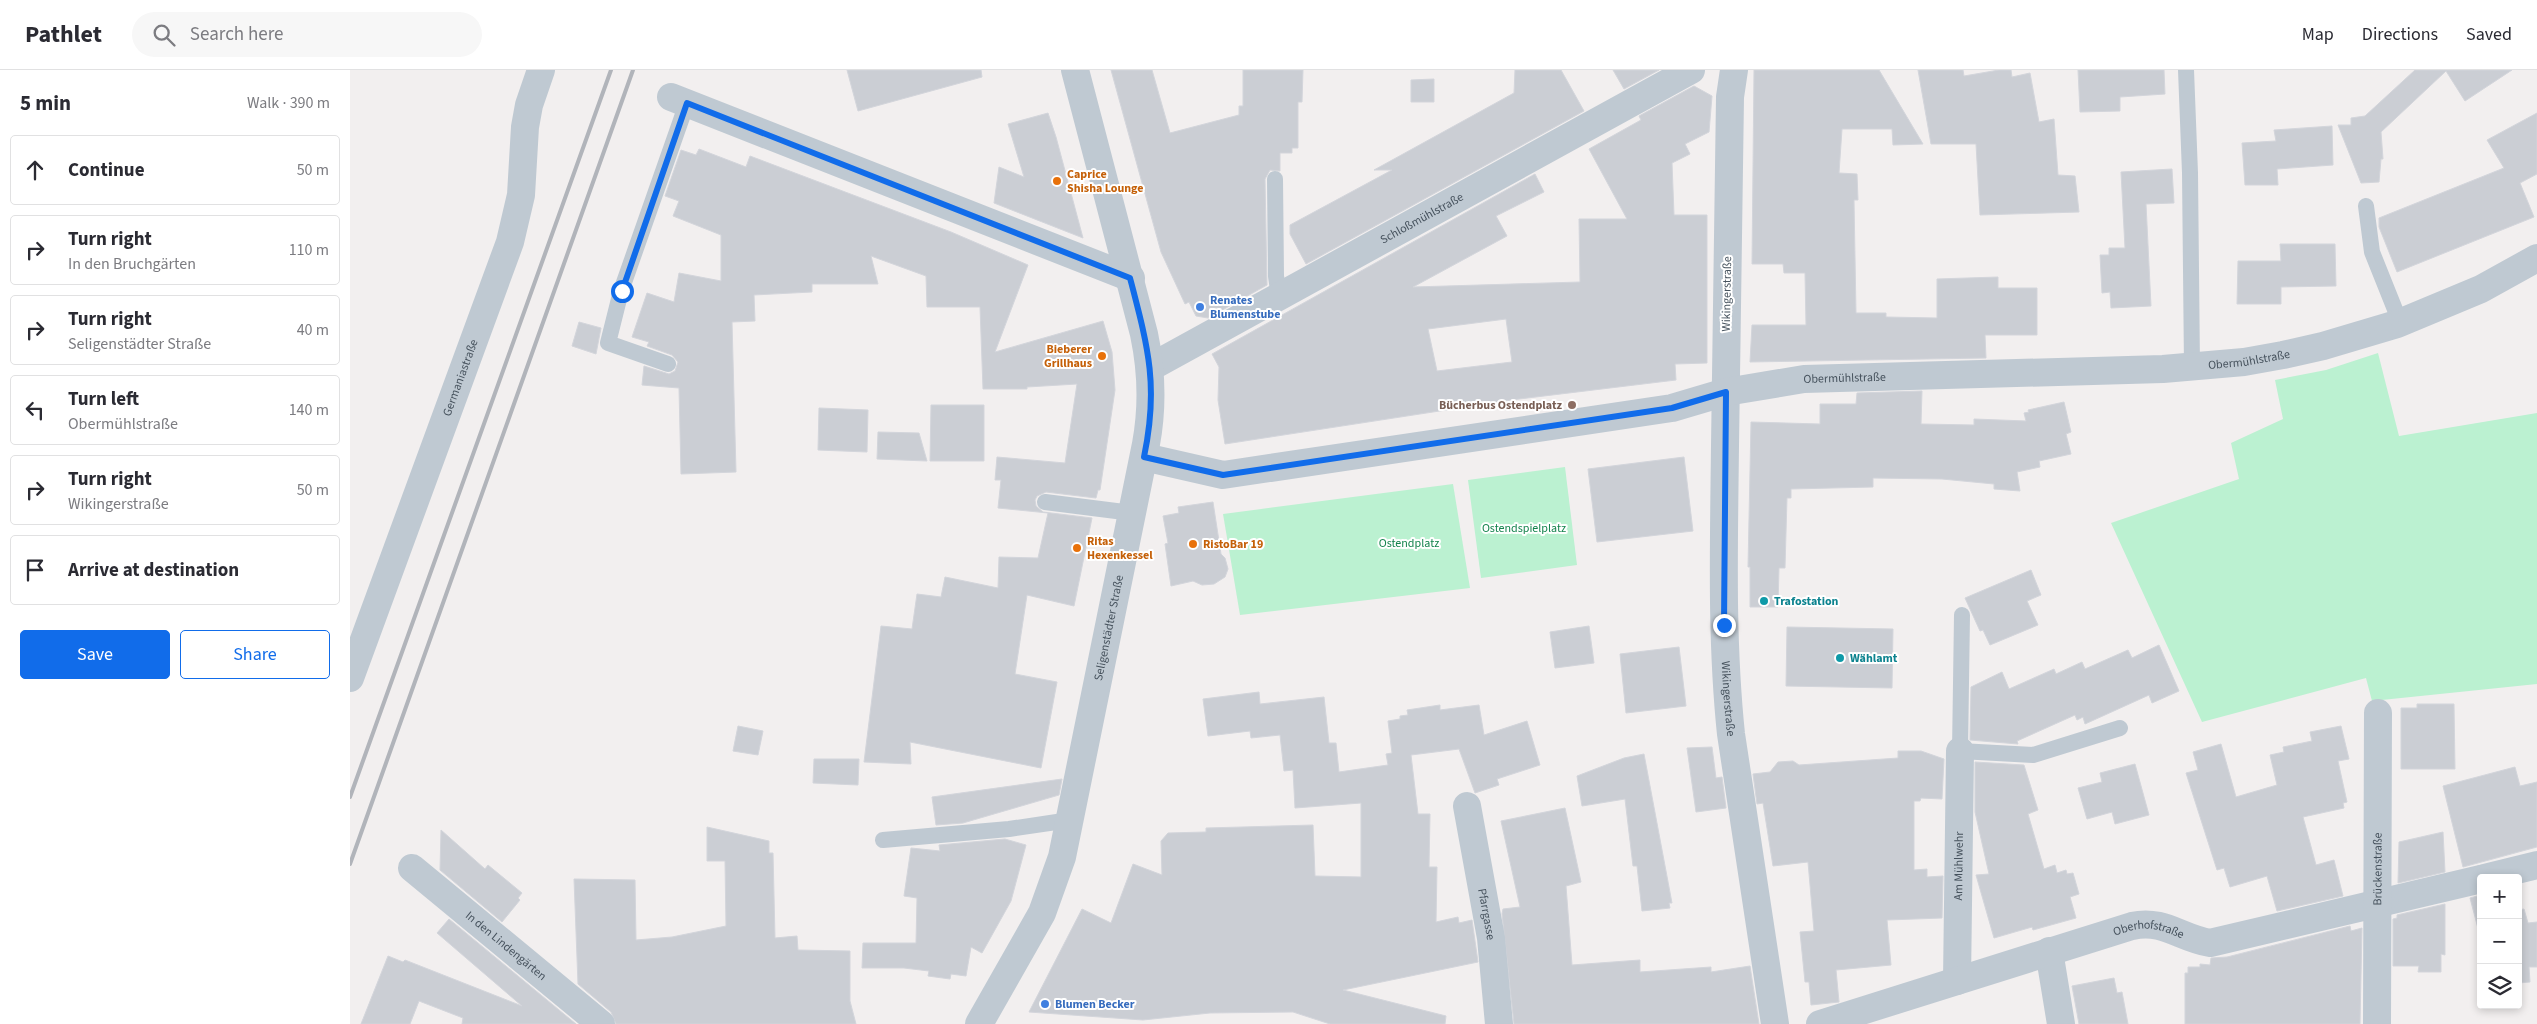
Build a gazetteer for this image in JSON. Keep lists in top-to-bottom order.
{
  "streets": {
    "street": [
      "Schloßmühlstraße",
      "Wikingerstraße",
      "Obermühlstraße",
      "Germaniastraße",
      "Seligenstädter Straße",
      "Am Mühlwehr",
      "Brückenstraße",
      "Pfarrgasse",
      "Oberhofstraße",
      "In den Lindengärten"
    ]
  },
  "crossings": [
    ["Schloßmühlstraße", "Seligenstädter Straße"],
    ["Wikingerstraße", "Obermühlstraße"],
    ["Obermühlstraße", "Seligenstädter Straße"],
    ["Am Mühlwehr", "Oberhofstraße"],
    ["Brückenstraße", "Oberhofstraße"]
  ],
  "parks": ["Ostendspielplatz", "Ostendplatz"],
  "places": [
    "Caprice Shisha Lounge",
    "Renates Blumenstube",
    "Bieberer Grillhaus",
    "Bücherbus Ostendplatz",
    "RistoBar 19",
    "Ritas Hexenkessel",
    "Trafostation",
    "Wählamt",
    "Blumen Becker"
  ],
  "page": {
    "header": "Pathlet",
    "search": "Search here",
    "nav": ["Map", "Directions", "Saved"],
    "heading": ["5 min", "Walk · 390 m"],
    "list": [
      ["Continue", "50 m"],
      ["Turn right", "In den Bruchgärten", "110 m"],
      ["Turn right", "Seligenstädter Straße", "40 m"],
      ["Turn left", "Obermühlstraße", "140 m"],
      ["Turn right", "Wikingerstraße", "50 m"],
      "Arrive at destination"
    ],
    "buttons": ["Save", "Share"],
    "map_buttons": ["+", "−"]
  }
}
